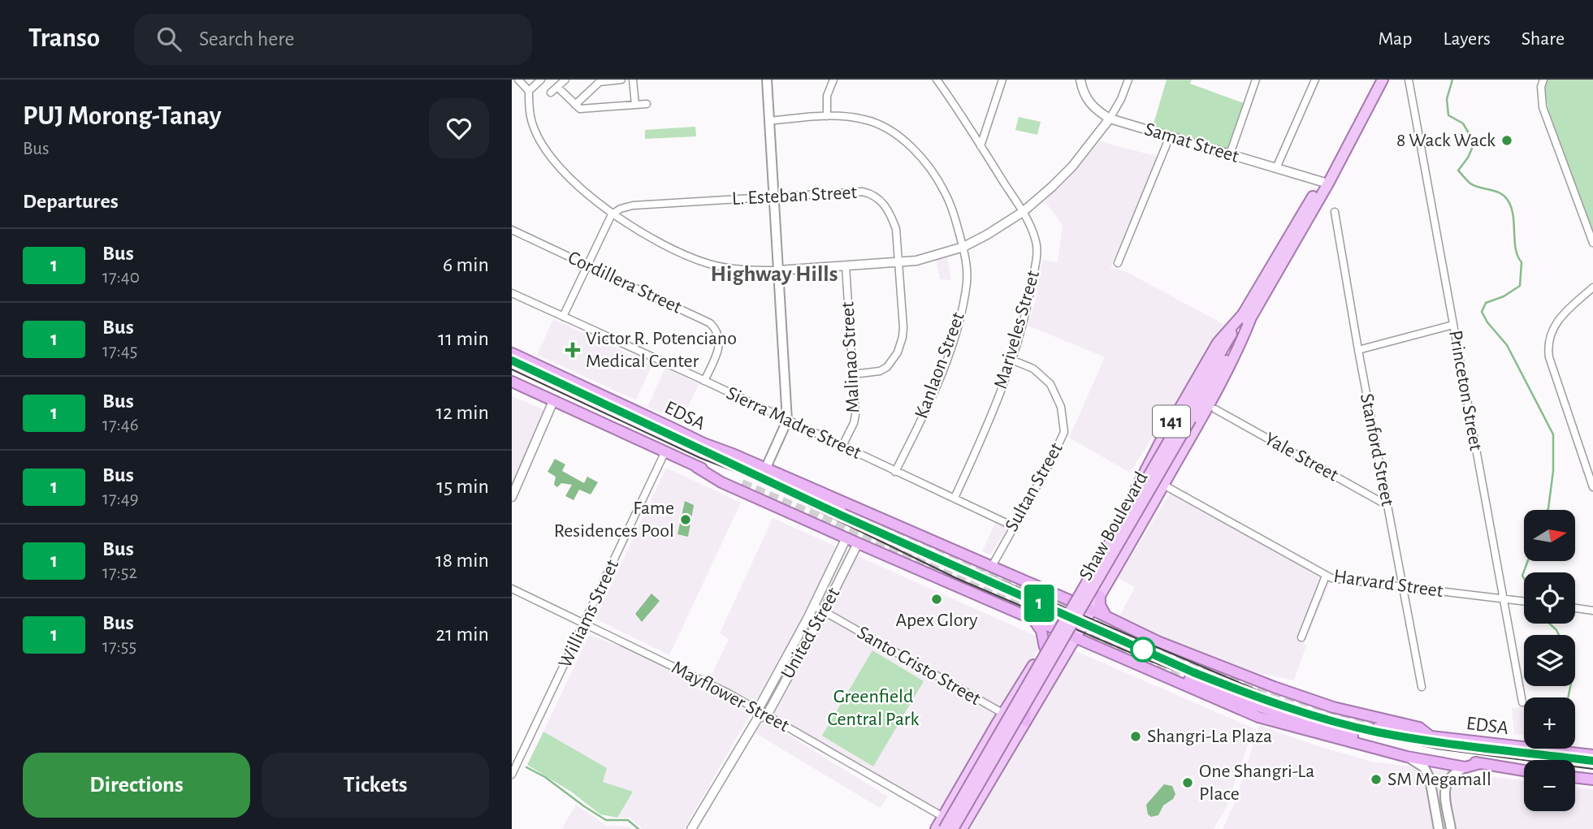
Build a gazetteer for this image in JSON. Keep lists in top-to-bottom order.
{
  "streets": {
    "highway": ["EDSA"],
    "main road": ["141", "Shaw Boulevard"],
    "street": [
      "Samat Street",
      "L. Esteban Street",
      "Cordillera Street",
      "Mariveles Street",
      "Malinao Street",
      "Kanlaon Street",
      "Princeton Street",
      "Sierra Madre Street",
      "Stanford Street",
      "Yale Street",
      "Sultan Street",
      "Harvard Street",
      "Williams Street",
      "United Street",
      "Santo Cristo Street",
      "Mayflower Street"
    ]
  },
  "crossings": [
    ["Samat Street", "Shaw Boulevard"],
    ["L. Esteban Street", "Malinao Street"],
    ["Cordillera Street", "Sierra Madre Street"],
    ["Mariveles Street", "Sierra Madre Street"],
    ["Mariveles Street", "Sultan Street"],
    ["Malinao Street", "Sierra Madre Street"],
    ["Kanlaon Street", "Sierra Madre Street"],
    ["Princeton Street", "Harvard Street"],
    ["EDSA", "Williams Street"],
    ["Sierra Madre Street", "Sultan Street"],
    ["Stanford Street", "Yale Street"],
    ["Stanford Street", "Harvard Street"],
    ["Shaw Boulevard", "Harvard Street"],
    ["Shaw Boulevard", "Santo Cristo Street"],
    ["Shaw Boulevard", "Mayflower Street"],
    ["Williams Street", "Mayflower Street"],
    ["United Street", "Santo Cristo Street"],
    ["United Street", "Mayflower Street"]
  ],
  "districts": ["Highway Hills"],
  "parks": ["Greenfield Central Park"],
  "places": {
    "other": [
      "8 Wack Wack",
      "Fame Residences Pool",
      "Apex Glory",
      "Shangri-La Plaza",
      "SM Megamall",
      "One Shangri-La Place"
    ],
    "health": ["Victor R. Potenciano Medical Center"]
  },
  "lines": ["bus line 1"],
  "north": "right",
  "page": {
    "header": "Transo",
    "search": "Search here",
    "nav": ["Map", "Layers", "Share"],
    "heading": [
      ["PUJ Morong-Tanay", "Bus"],
      "Departures"
    ],
    "on_map": "1",
    "list": [
      {
        "mark": "1",
        "name": "Bus",
        "note": "17:40",
        "value": "6 min"
      },
      {
        "mark": "1",
        "name": "Bus",
        "note": "17:45",
        "value": "11 min"
      },
      {
        "mark": "1",
        "name": "Bus",
        "note": "17:46",
        "value": "12 min"
      },
      {
        "mark": "1",
        "name": "Bus",
        "note": "17:49",
        "value": "15 min"
      },
      {
        "mark": "1",
        "name": "Bus",
        "note": "17:52",
        "value": "18 min"
      },
      {
        "mark": "1",
        "name": "Bus",
        "note": "17:55",
        "value": "21 min"
      }
    ],
    "map_buttons": ["+", "−"],
    "buttons": ["Directions", "Tickets"]
  }
}
